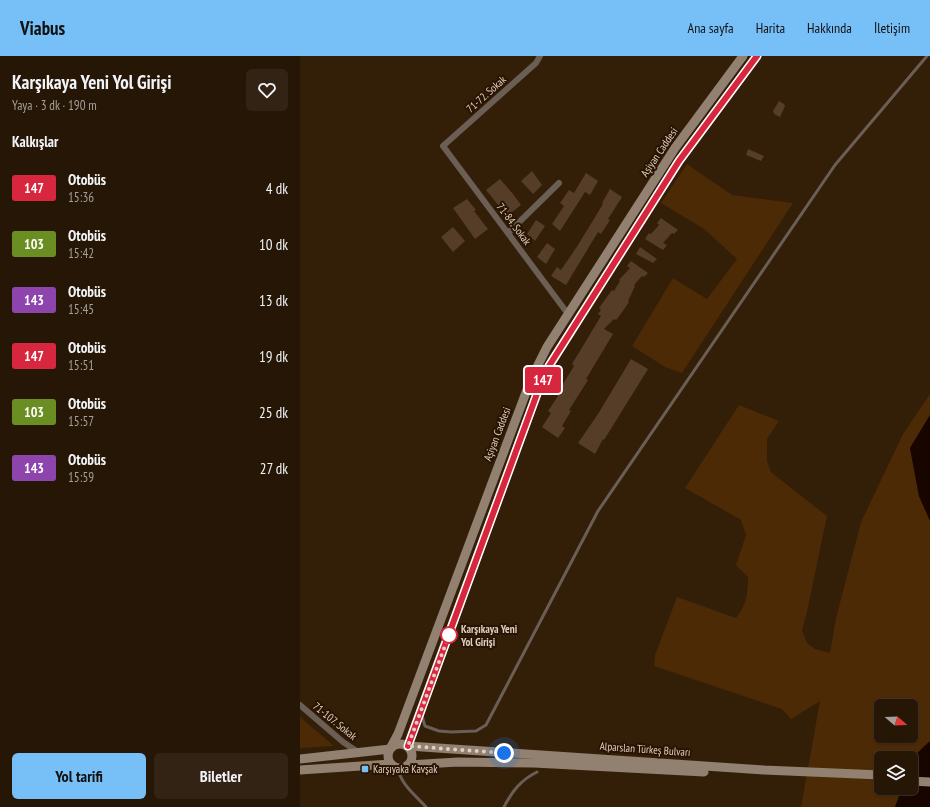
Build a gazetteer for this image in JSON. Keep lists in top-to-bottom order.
{
  "streets": {
    "street": [
      "71-72. Sokak",
      "Aşiyan Caddesi",
      "71-84. Sokak",
      "71-107. Sokak",
      "Alparslan Türkeş Bulvarı"
    ]
  },
  "crossings": [
    ["71-72. Sokak", "71-84. Sokak"],
    ["Aşiyan Caddesi", "71-84. Sokak"],
    ["Aşiyan Caddesi", "Alparslan Türkeş Bulvarı"]
  ],
  "places": {
    "other": ["Karşıkaya Yeni Yol Girişi"],
    "transit": ["Karşıyaka Kavşak"]
  },
  "lines": ["bus line 147"],
  "north": "right",
  "page": {
    "header": "Viabus",
    "nav": [
      "Ana sayfa",
      "Harita",
      "Hakkında",
      "İletişim"
    ],
    "heading": [
      ["Karşıkaya Yeni Yol Girişi", "Yaya · 3 dk · 190 m"],
      "Kalkışlar"
    ],
    "on_map": "147",
    "list": [
      {
        "mark": "147",
        "name": "Otobüs",
        "note": "15:36",
        "value": "4 dk"
      },
      {
        "mark": "103",
        "name": "Otobüs",
        "note": "15:42",
        "value": "10 dk"
      },
      {
        "mark": "143",
        "name": "Otobüs",
        "note": "15:45",
        "value": "13 dk"
      },
      {
        "mark": "147",
        "name": "Otobüs",
        "note": "15:51",
        "value": "19 dk"
      },
      {
        "mark": "103",
        "name": "Otobüs",
        "note": "15:57",
        "value": "25 dk"
      },
      {
        "mark": "143",
        "name": "Otobüs",
        "note": "15:59",
        "value": "27 dk"
      }
    ],
    "buttons": ["Yol tarifi", "Biletler"]
  }
}
